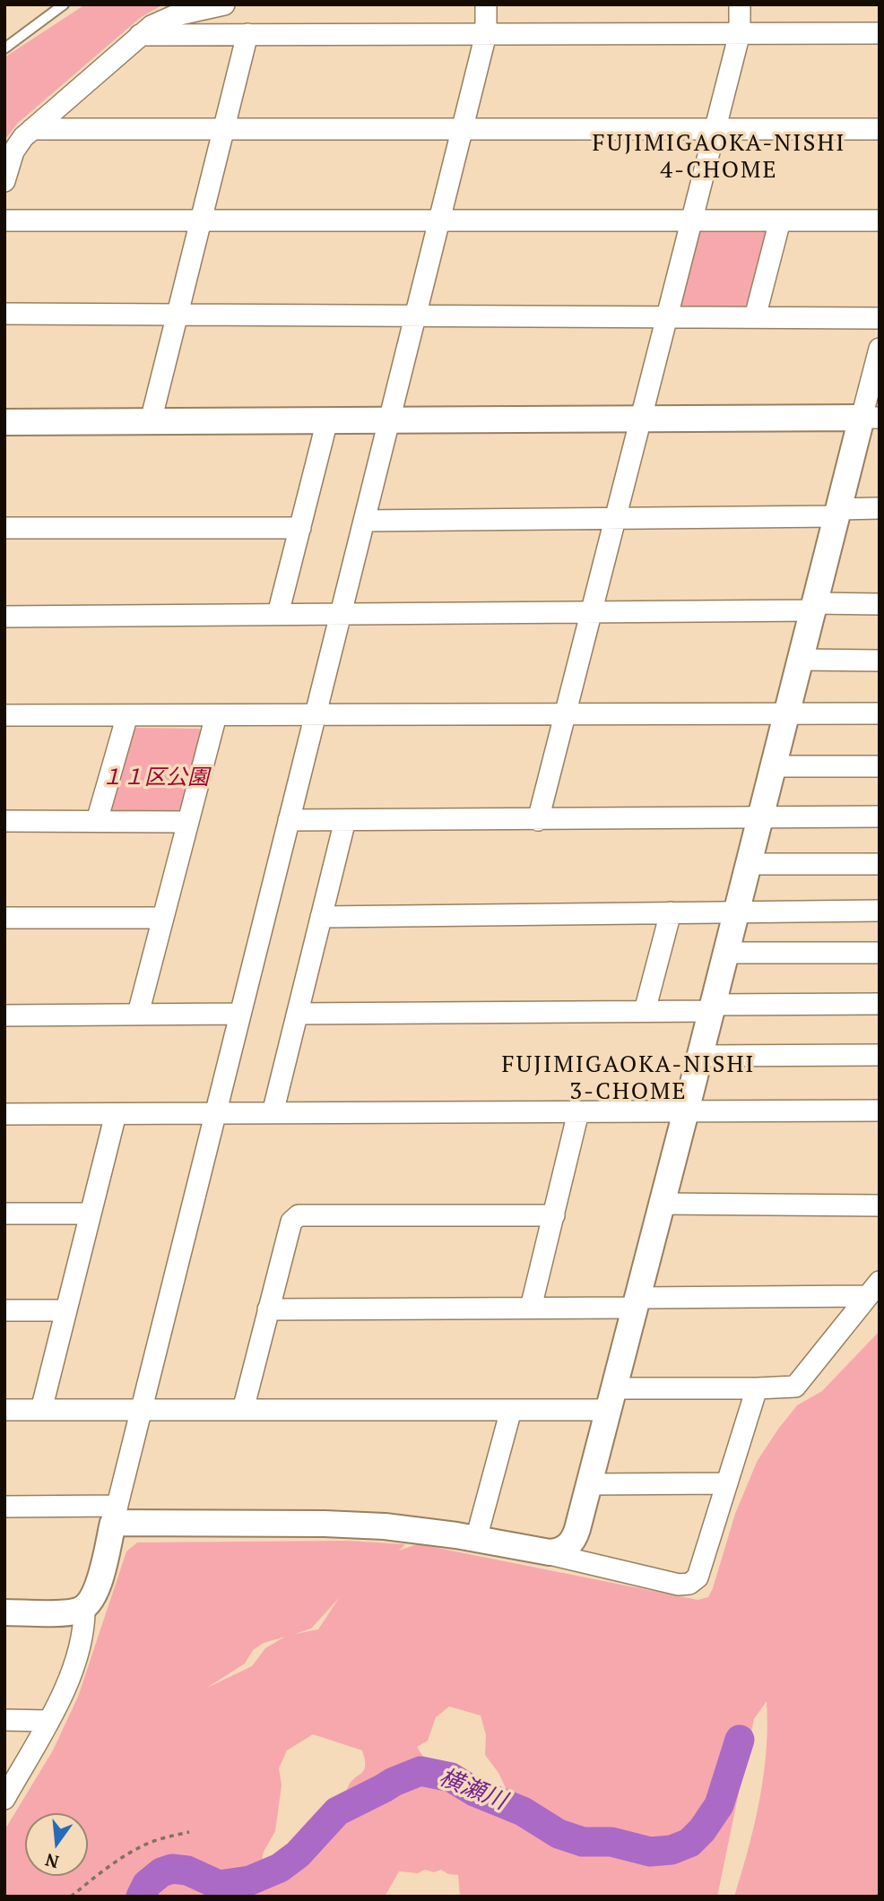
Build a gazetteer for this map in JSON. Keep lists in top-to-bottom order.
{
  "districts": ["FUJIMIGAOKA-NISHI 4-CHOME", "FUJIMIGAOKA-NISHI 3-CHOME"],
  "water": ["横瀬川"],
  "parks": ["１１区公園"],
  "north": "bottom"
}
